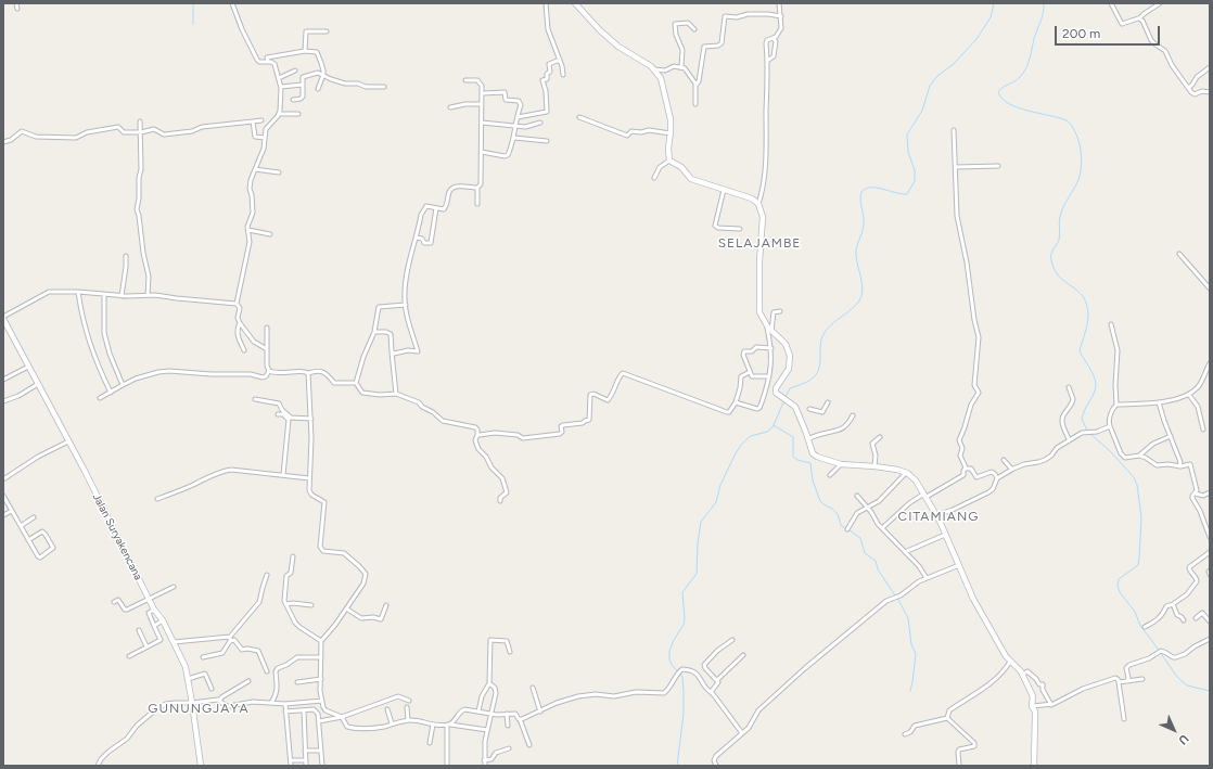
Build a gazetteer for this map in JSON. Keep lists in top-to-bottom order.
{
  "streets": {
    "street": ["Jalan Suryakencana"]
  },
  "districts": ["SELAJAMBE", "CITAMIANG", "GUNUNGJAYA"],
  "scale_bar": "200 m",
  "north": "bottom right"
}
